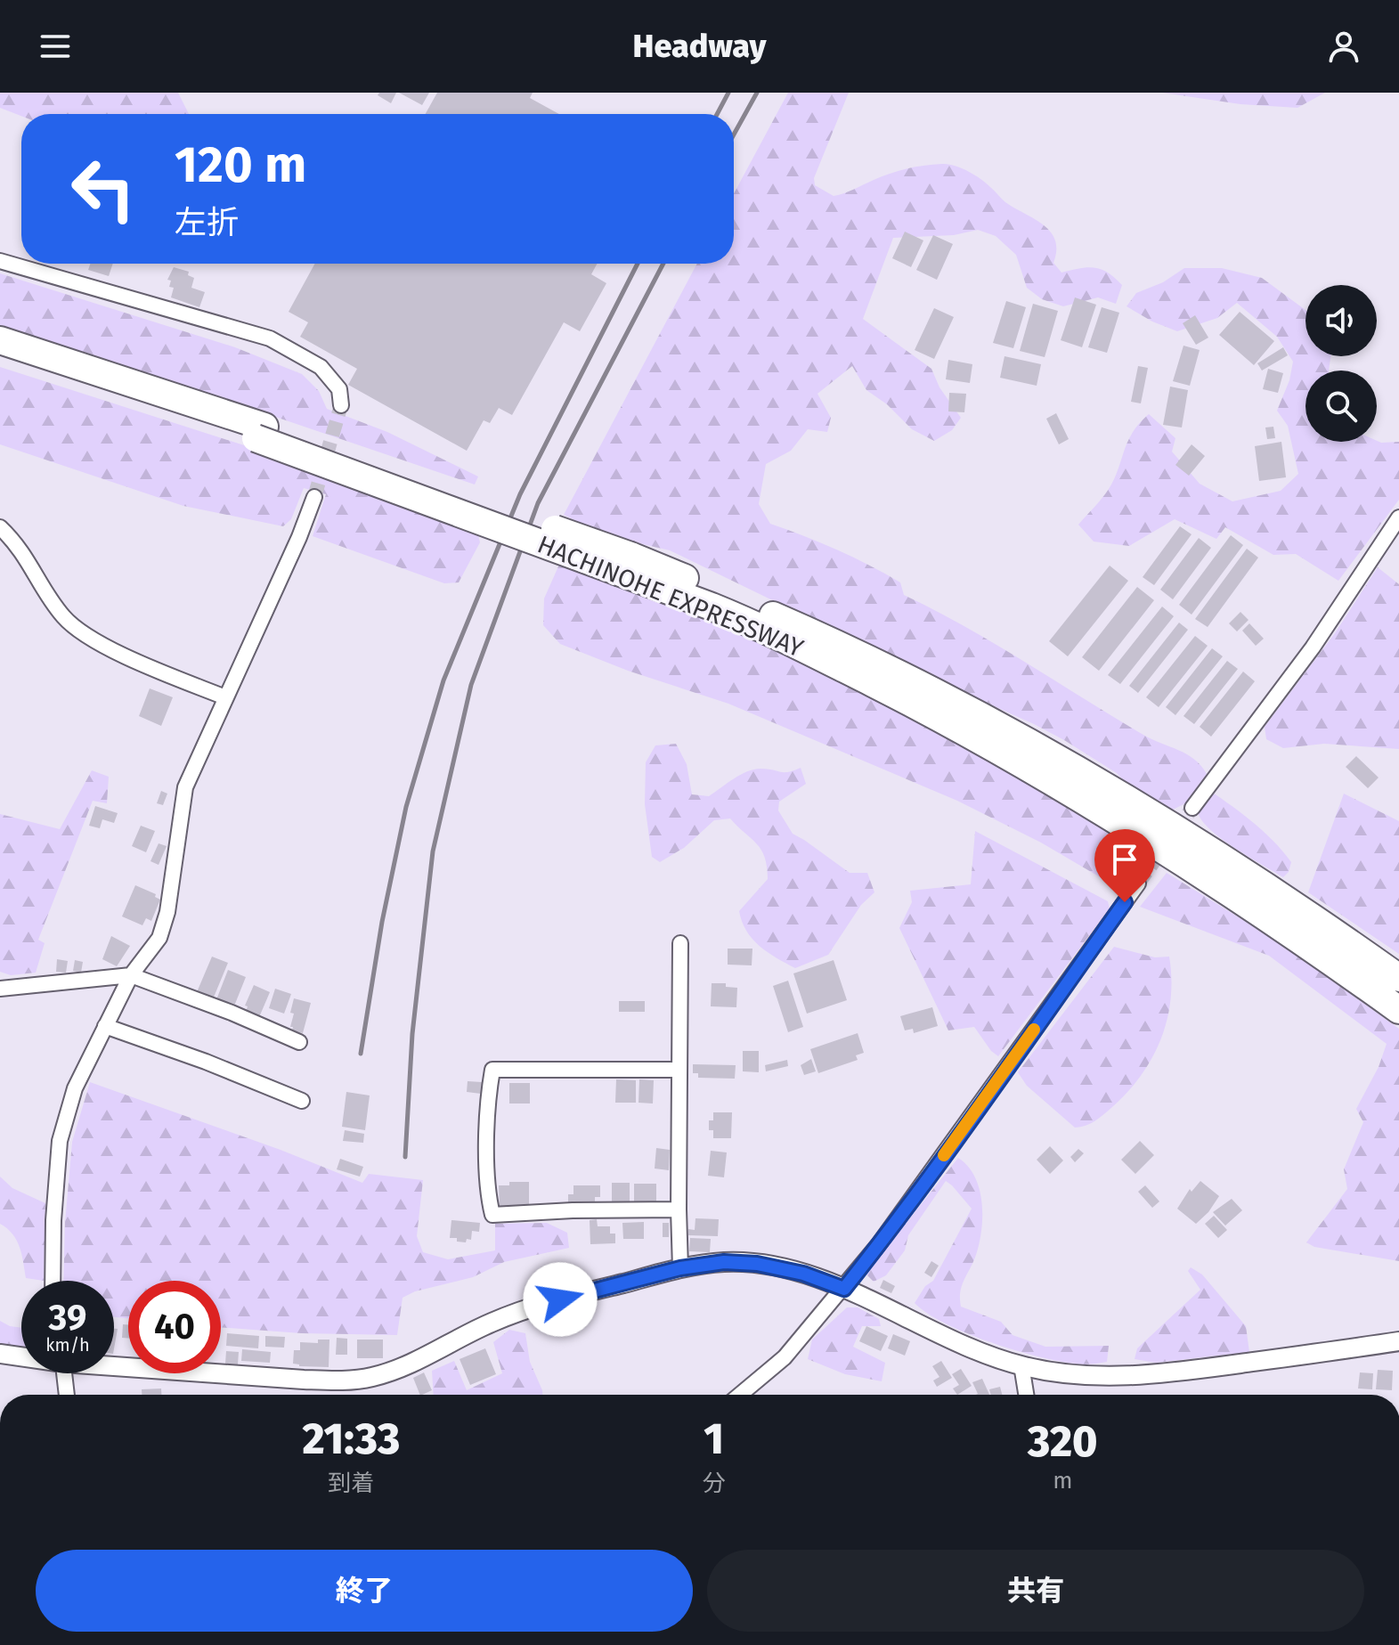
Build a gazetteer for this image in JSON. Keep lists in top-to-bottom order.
{
  "streets": {
    "highway": ["HACHINOHE EXPRESSWAY"]
  },
  "page": {
    "header": "Headway",
    "turn": ["120 m", "左折"],
    "speed": "39 km/h",
    "limit": "40",
    "eta": [
      "21:33",
      "到着",
      "1",
      "分",
      "320",
      "m"
    ],
    "buttons": ["終了", "共有"]
  }
}
